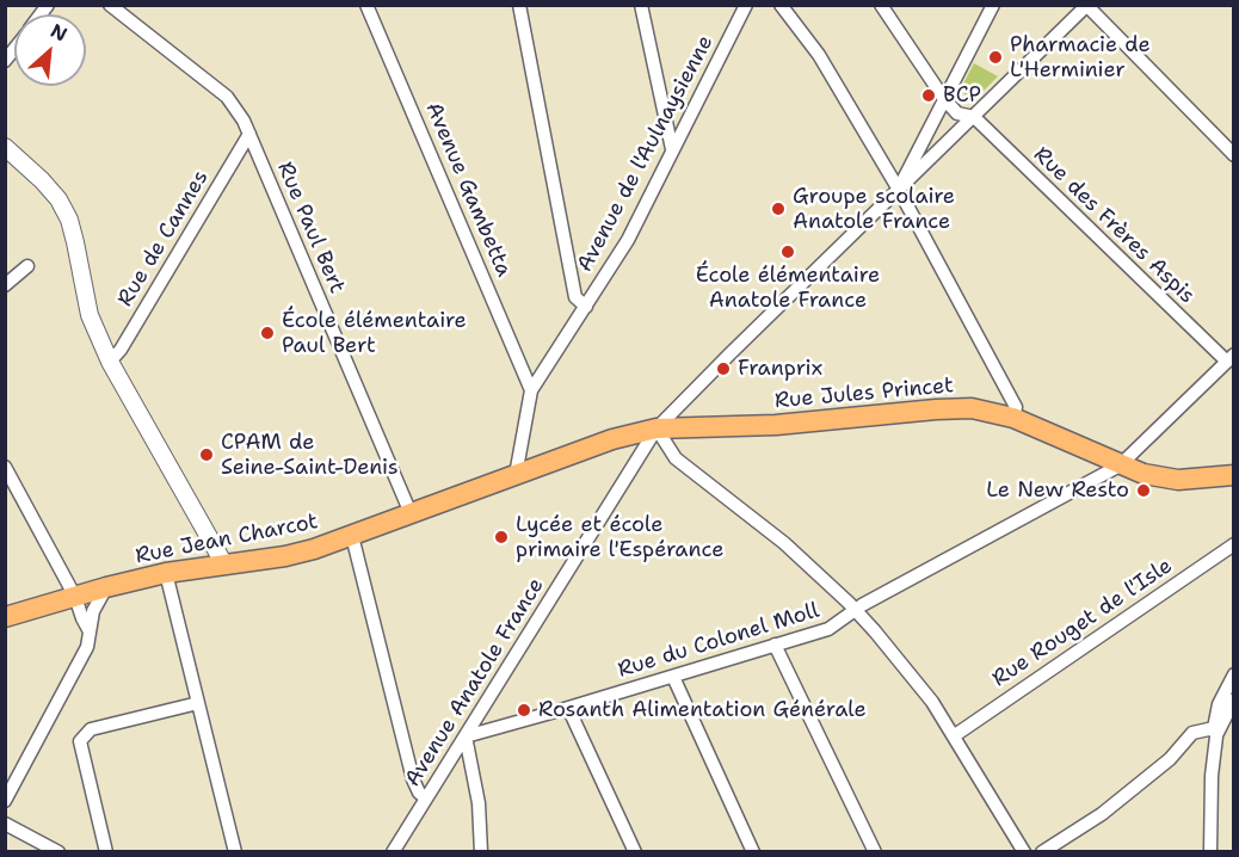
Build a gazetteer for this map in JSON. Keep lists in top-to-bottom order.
{
  "streets": {
    "main road": ["Rue Jules Princet", "Rue Jean Charcot"],
    "street": [
      "Avenue de l'Aulnaysienne",
      "Avenue Gambetta",
      "Rue des Frères Aspis",
      "Rue Paul Bert",
      "Rue de Cannes",
      "Rue Rouget de l'Isle",
      "Rue du Colonel Moll",
      "Avenue Anatole France"
    ]
  },
  "crossings": [
    ["Avenue de l'Aulnaysienne", "Avenue Gambetta"],
    ["Avenue de l'Aulnaysienne", "Rue Jean Charcot"],
    ["Rue des Frères Aspis", "Rue du Colonel Moll"],
    ["Rue des Frères Aspis", "Avenue Anatole France"],
    ["Rue Paul Bert", "Rue de Cannes"],
    ["Rue Paul Bert", "Rue Jean Charcot"],
    ["Rue Jules Princet", "Rue Jean Charcot"],
    ["Rue Jules Princet", "Rue du Colonel Moll"],
    ["Rue Jules Princet", "Avenue Anatole France"],
    ["Rue Jean Charcot", "Avenue Anatole France"],
    ["Rue du Colonel Moll", "Avenue Anatole France"]
  ],
  "places": [
    "Pharmacie de L'Herminier",
    "BCP",
    "Groupe scolaire Anatole France",
    "École élémentaire Anatole France",
    "École élémentaire Paul Bert",
    "Franprix",
    "CPAM de Seine-Saint-Denis",
    "Le New Resto",
    "Lycée et école primaire l'Espérance",
    "Rosanth Alimentation Générale"
  ],
  "north": "top right"
}
